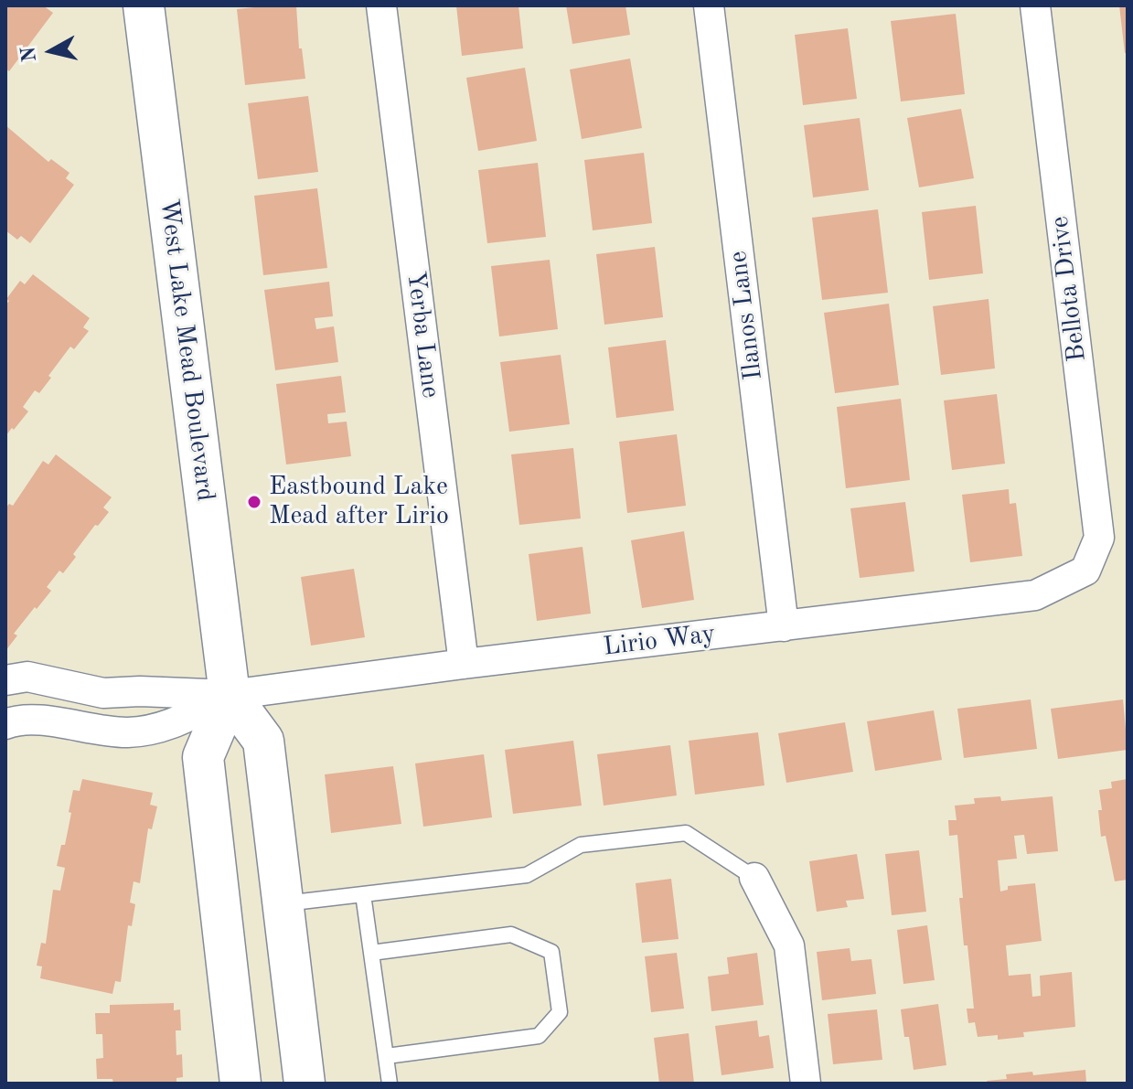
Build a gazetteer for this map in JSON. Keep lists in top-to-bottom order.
{
  "streets": {
    "main road": ["West Lake Mead Boulevard"],
    "street": [
      "Bellota Drive",
      "Ilanos Lane",
      "Yerba Lane",
      "Lirio Way"
    ]
  },
  "crossings": [
    ["Bellota Drive", "Lirio Way"],
    ["Ilanos Lane", "Lirio Way"],
    ["Yerba Lane", "Lirio Way"],
    ["West Lake Mead Boulevard", "Lirio Way"]
  ],
  "places": ["Eastbound Lake Mead after Lirio"],
  "north": "left"
}
